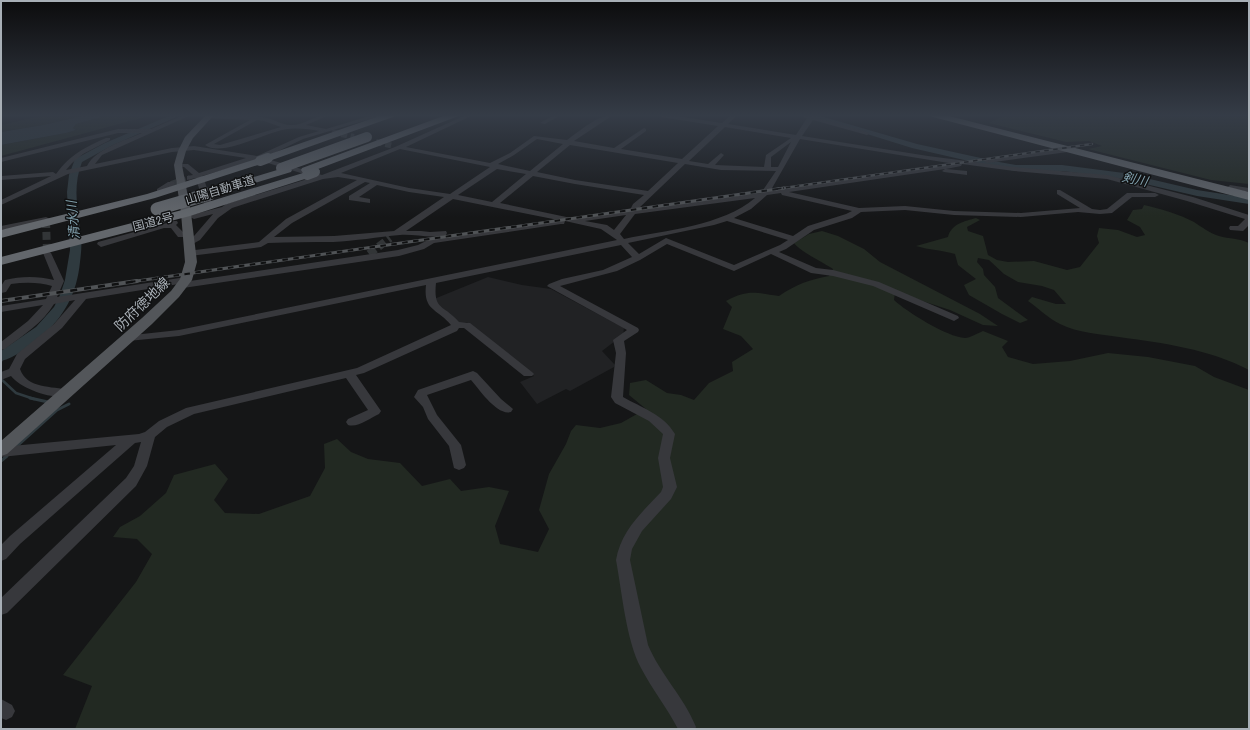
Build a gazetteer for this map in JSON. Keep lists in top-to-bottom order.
{
  "streets": {
    "highway": ["山陽自動車道", "国道2号"],
    "main road": ["防府徳地線"]
  },
  "crossings": [
    ["山陽自動車道", "国道2号"],
    ["国道2号", "防府徳地線"]
  ],
  "water": ["剣川", "清水川"]
}
